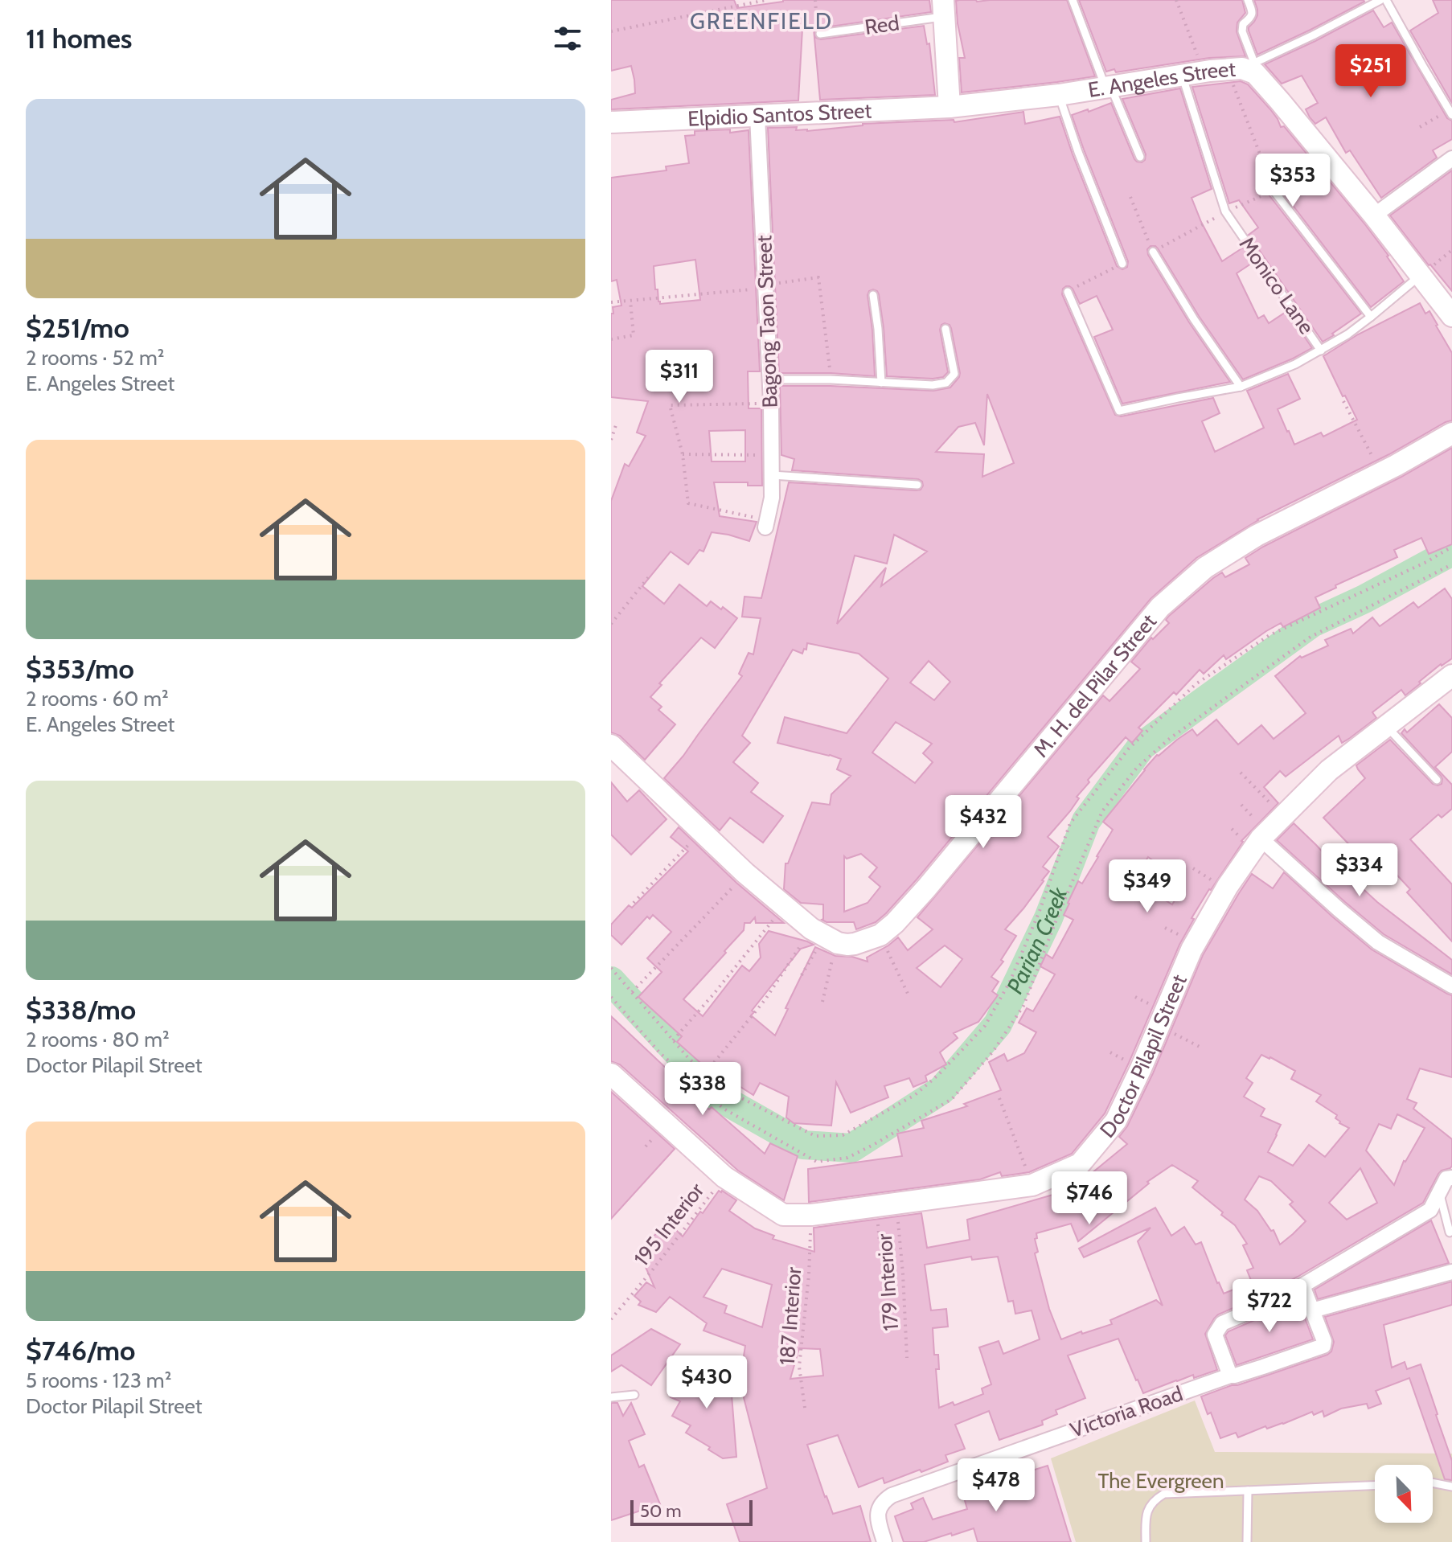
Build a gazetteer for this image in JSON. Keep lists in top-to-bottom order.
{
  "streets": {
    "street": [
      "E. Angeles Street",
      "Elpidio Santos Street",
      "Bagong Taon Street",
      "M. H. del Pilar Street",
      "Doctor Pilapil Street",
      "Victoria Road"
    ],
    "lane": ["Red", "Monico Lane"],
    "path": ["195 Interior", "179 Interior", "187 Interior"]
  },
  "crossings": [
    ["E. Angeles Street", "Elpidio Santos Street"],
    ["E. Angeles Street", "Monico Lane"],
    ["Elpidio Santos Street", "Bagong Taon Street"],
    ["Doctor Pilapil Street", "195 Interior"],
    ["Doctor Pilapil Street", "179 Interior"]
  ],
  "districts": ["GREENFIELD"],
  "water": ["Parian Creek"],
  "parks": ["The Evergreen"],
  "scale_bar": "50 m",
  "north": "bottom right",
  "page": {
    "heading": "11 homes",
    "price": [
      "$251",
      "$353",
      "$311",
      "$432",
      "$334",
      "$349",
      "$338",
      "$746",
      "$722",
      "$430",
      "$478"
    ],
    "list": [
      {
        "name": "$251/mo",
        "note": "2 rooms · 52 m² · E. Angeles Street"
      },
      {
        "name": "$353/mo",
        "note": "2 rooms · 60 m² · E. Angeles Street"
      },
      {
        "name": "$338/mo",
        "note": "2 rooms · 80 m² · Doctor Pilapil Street"
      },
      {
        "name": "$746/mo",
        "note": "5 rooms · 123 m² · Doctor Pilapil Street"
      }
    ],
    "scale": "50 m"
  }
}
